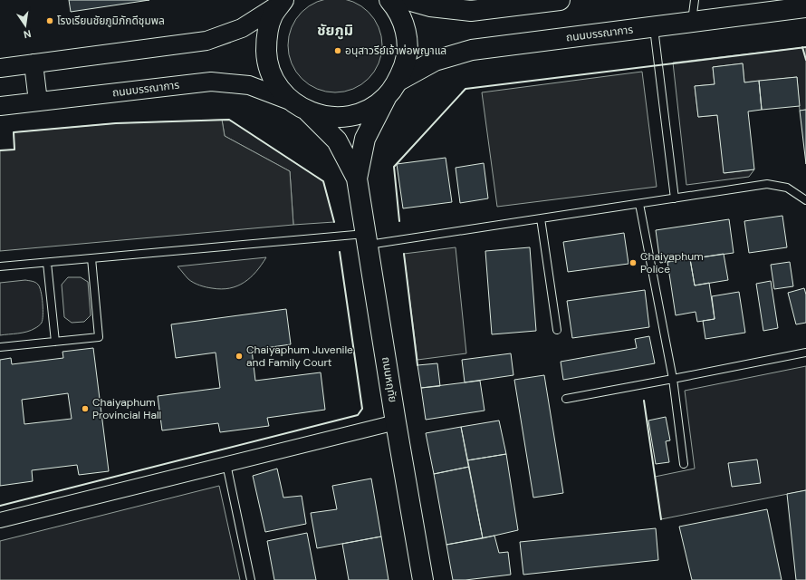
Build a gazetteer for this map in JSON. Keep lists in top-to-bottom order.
{
  "streets": {
    "main road": ["ถนนบรรณาการ", "ถนนหฤทัย"]
  },
  "districts": ["ชัยภูมิ"],
  "places": [
    "โรงเรียนชัยภูมิภักดีชุมพล",
    "อนุสาวรีย์เจ้าพ่อพญาแล",
    "Chaiyaphum Police",
    "Chaiyaphum Juvenile and Family Court",
    "Chaiyaphum Provincial Hall"
  ],
  "north": "bottom"
}
